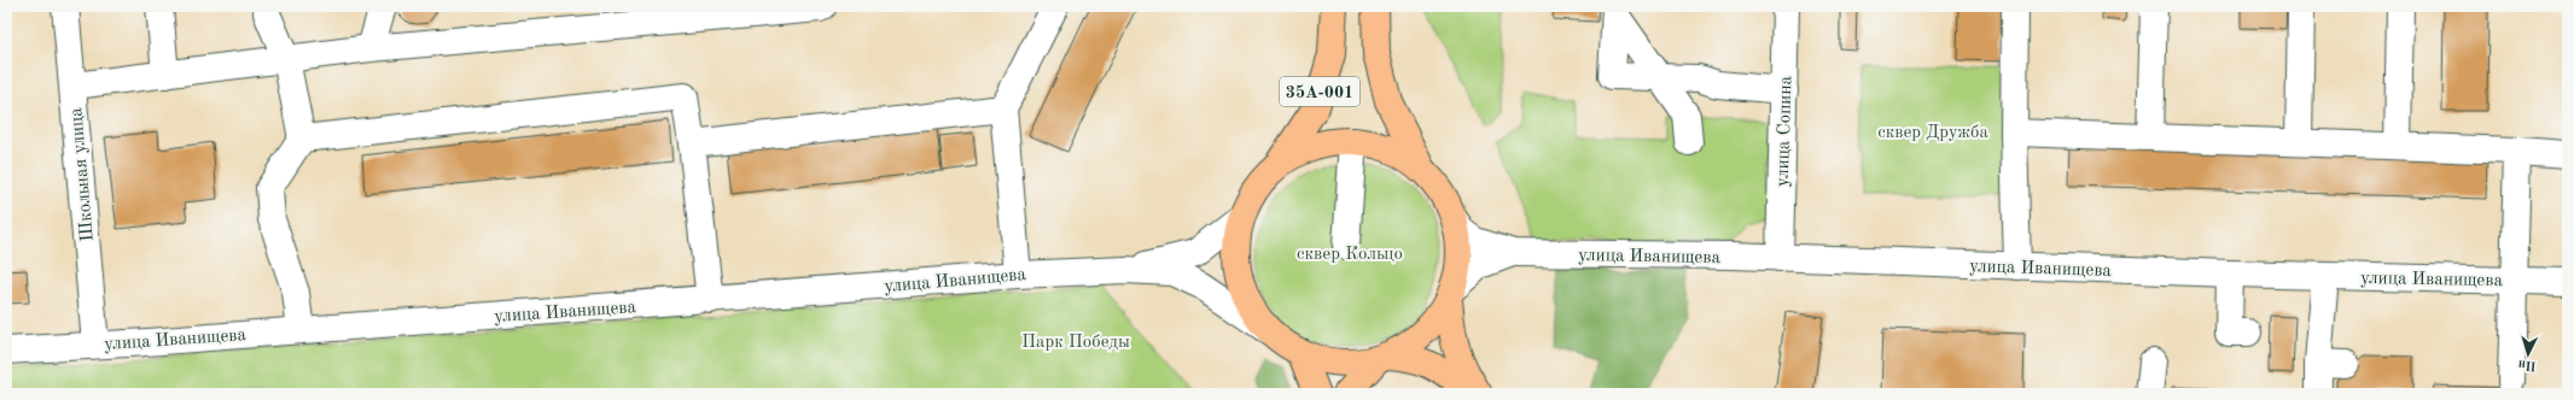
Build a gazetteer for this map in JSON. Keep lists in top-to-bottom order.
{
  "streets": {
    "main road": ["35А-001"],
    "street": ["улица Сопина", "Школьная улица", "улица Иванищева"]
  },
  "crossings": [
    ["35А-001", "улица Иванищева"],
    ["улица Сопина", "улица Иванищева"],
    ["Школьная улица", "улица Иванищева"]
  ],
  "parks": ["сквер Дружба", "сквер Кольцо", "Парк Победы"],
  "north": "bottom"
}
